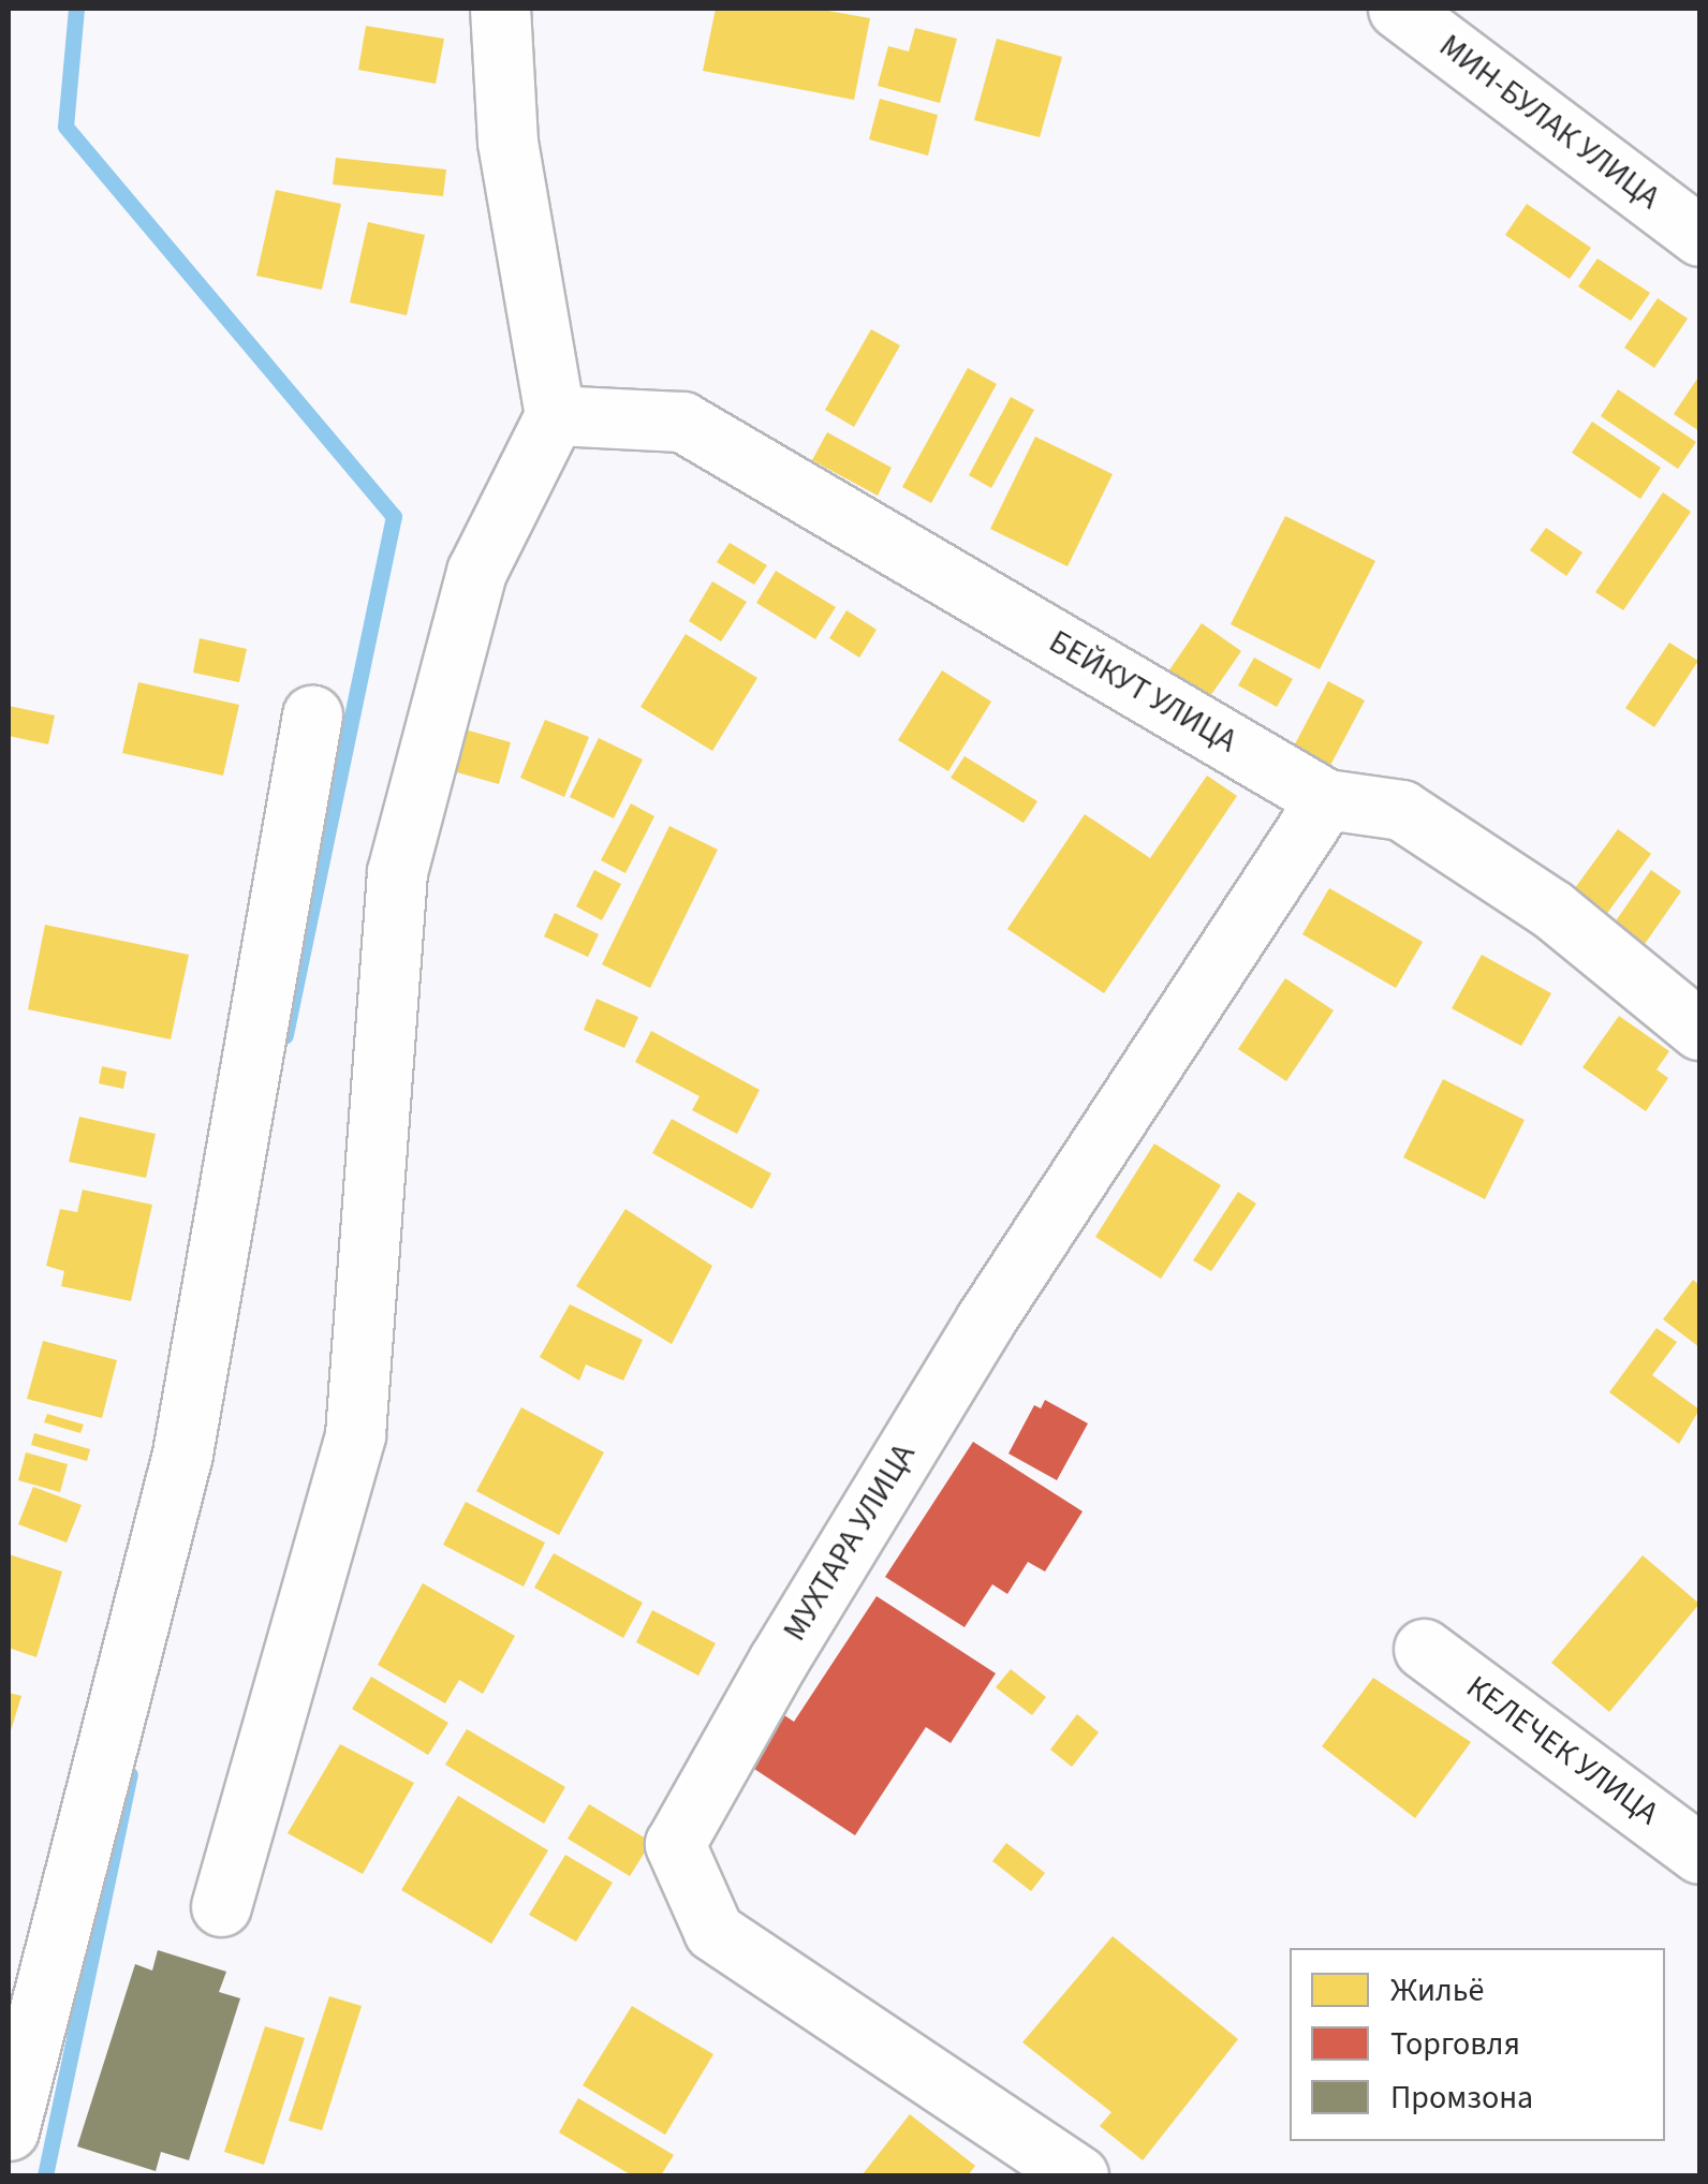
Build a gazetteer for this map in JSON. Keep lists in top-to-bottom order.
{
  "streets": {
    "street": [
      "МИН-БУЛАК УЛИЦА",
      "БЕЙКУТ УЛИЦА",
      "МУХТАРА УЛИЦА",
      "КЕЛЕЧЕК УЛИЦА"
    ]
  },
  "crossings": [
    ["БЕЙКУТ УЛИЦА", "МУХТАРА УЛИЦА"]
  ],
  "legend": ["Жильё", "Торговля", "Промзона"]
}
